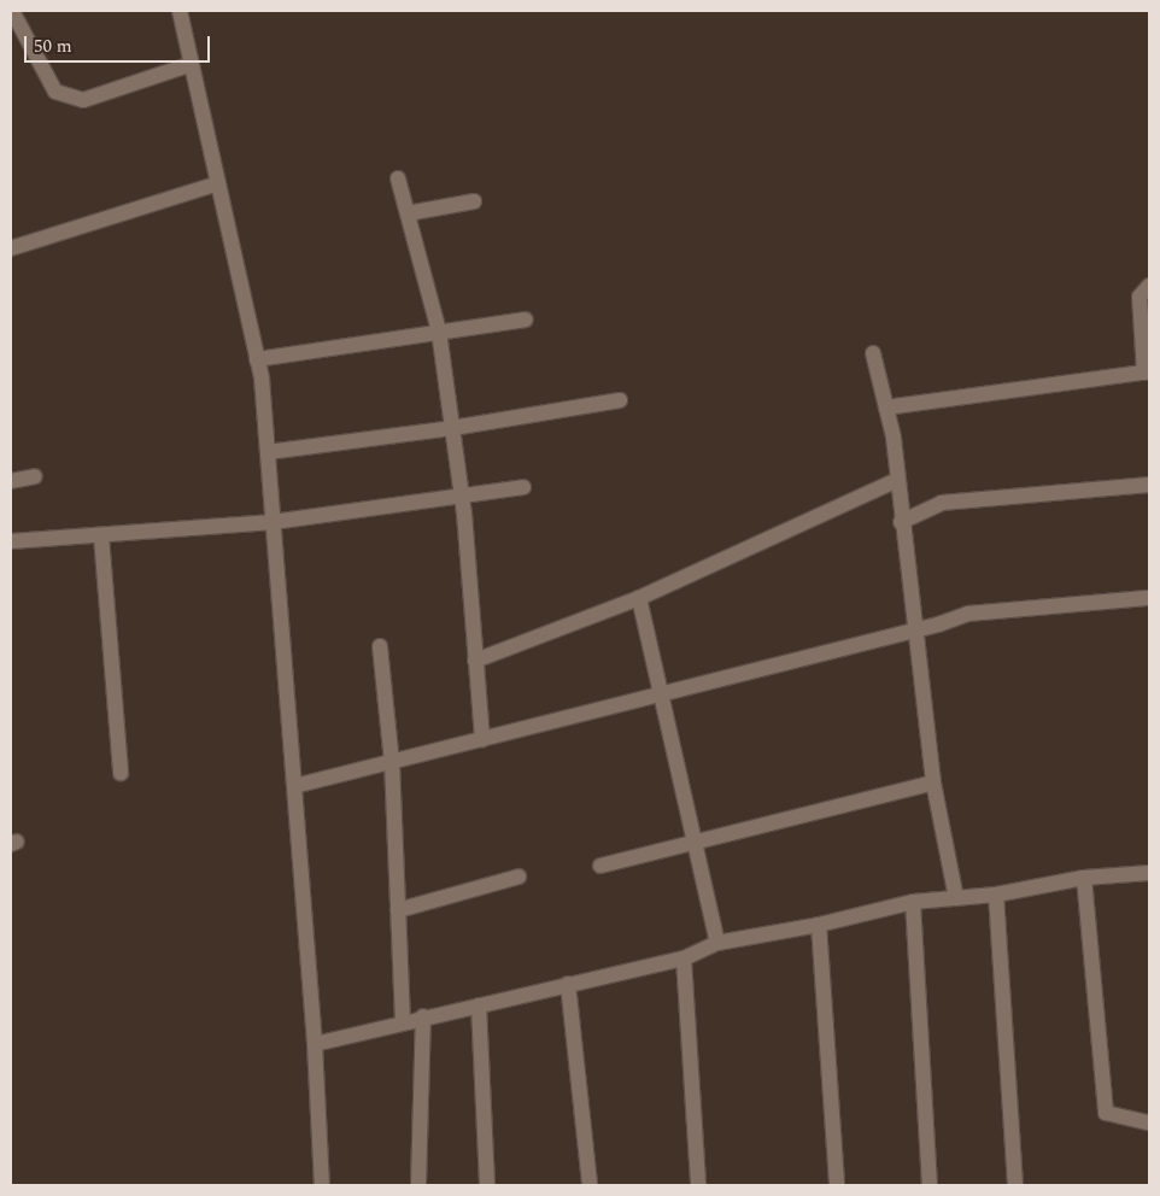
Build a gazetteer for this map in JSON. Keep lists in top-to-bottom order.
{
  "scale_bar": "50 m"
}
